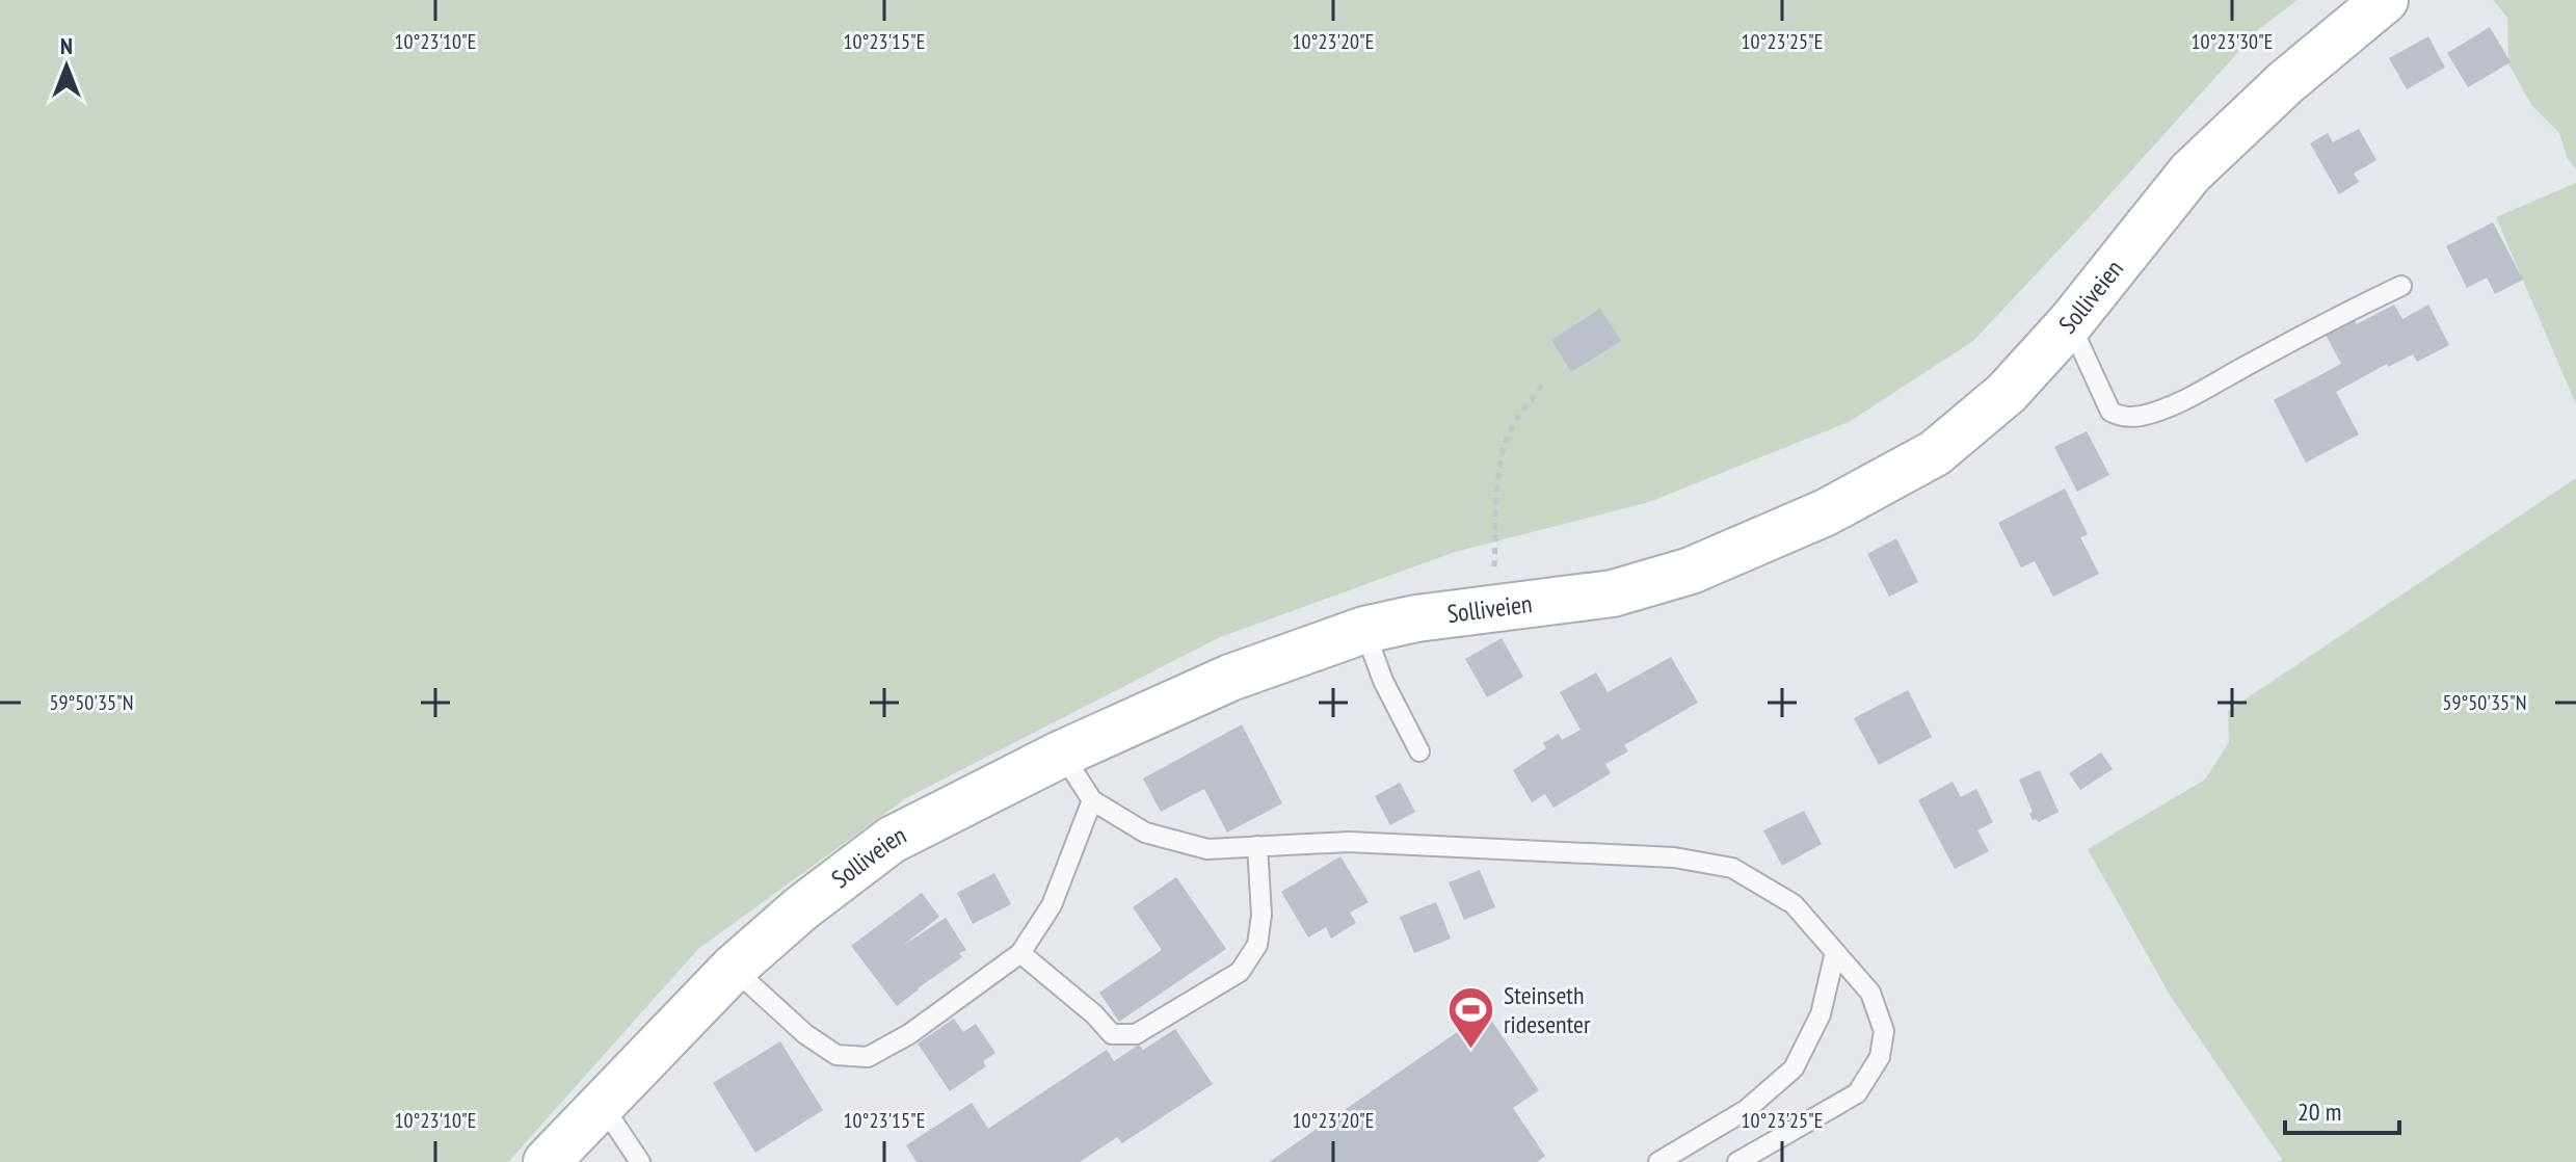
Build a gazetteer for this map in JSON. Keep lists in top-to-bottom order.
{
  "streets": {
    "street": ["Solliveien"]
  },
  "places": {
    "sports": ["Steinseth ridesenter"]
  },
  "scale_bar": "20 m",
  "north": "top",
  "coordinates": [
    "10°23'10\"E",
    "10°23'15\"E",
    "10°23'20\"E",
    "10°23'25\"E",
    "10°23'30\"E",
    "59°50'35\"N"
  ]
}
